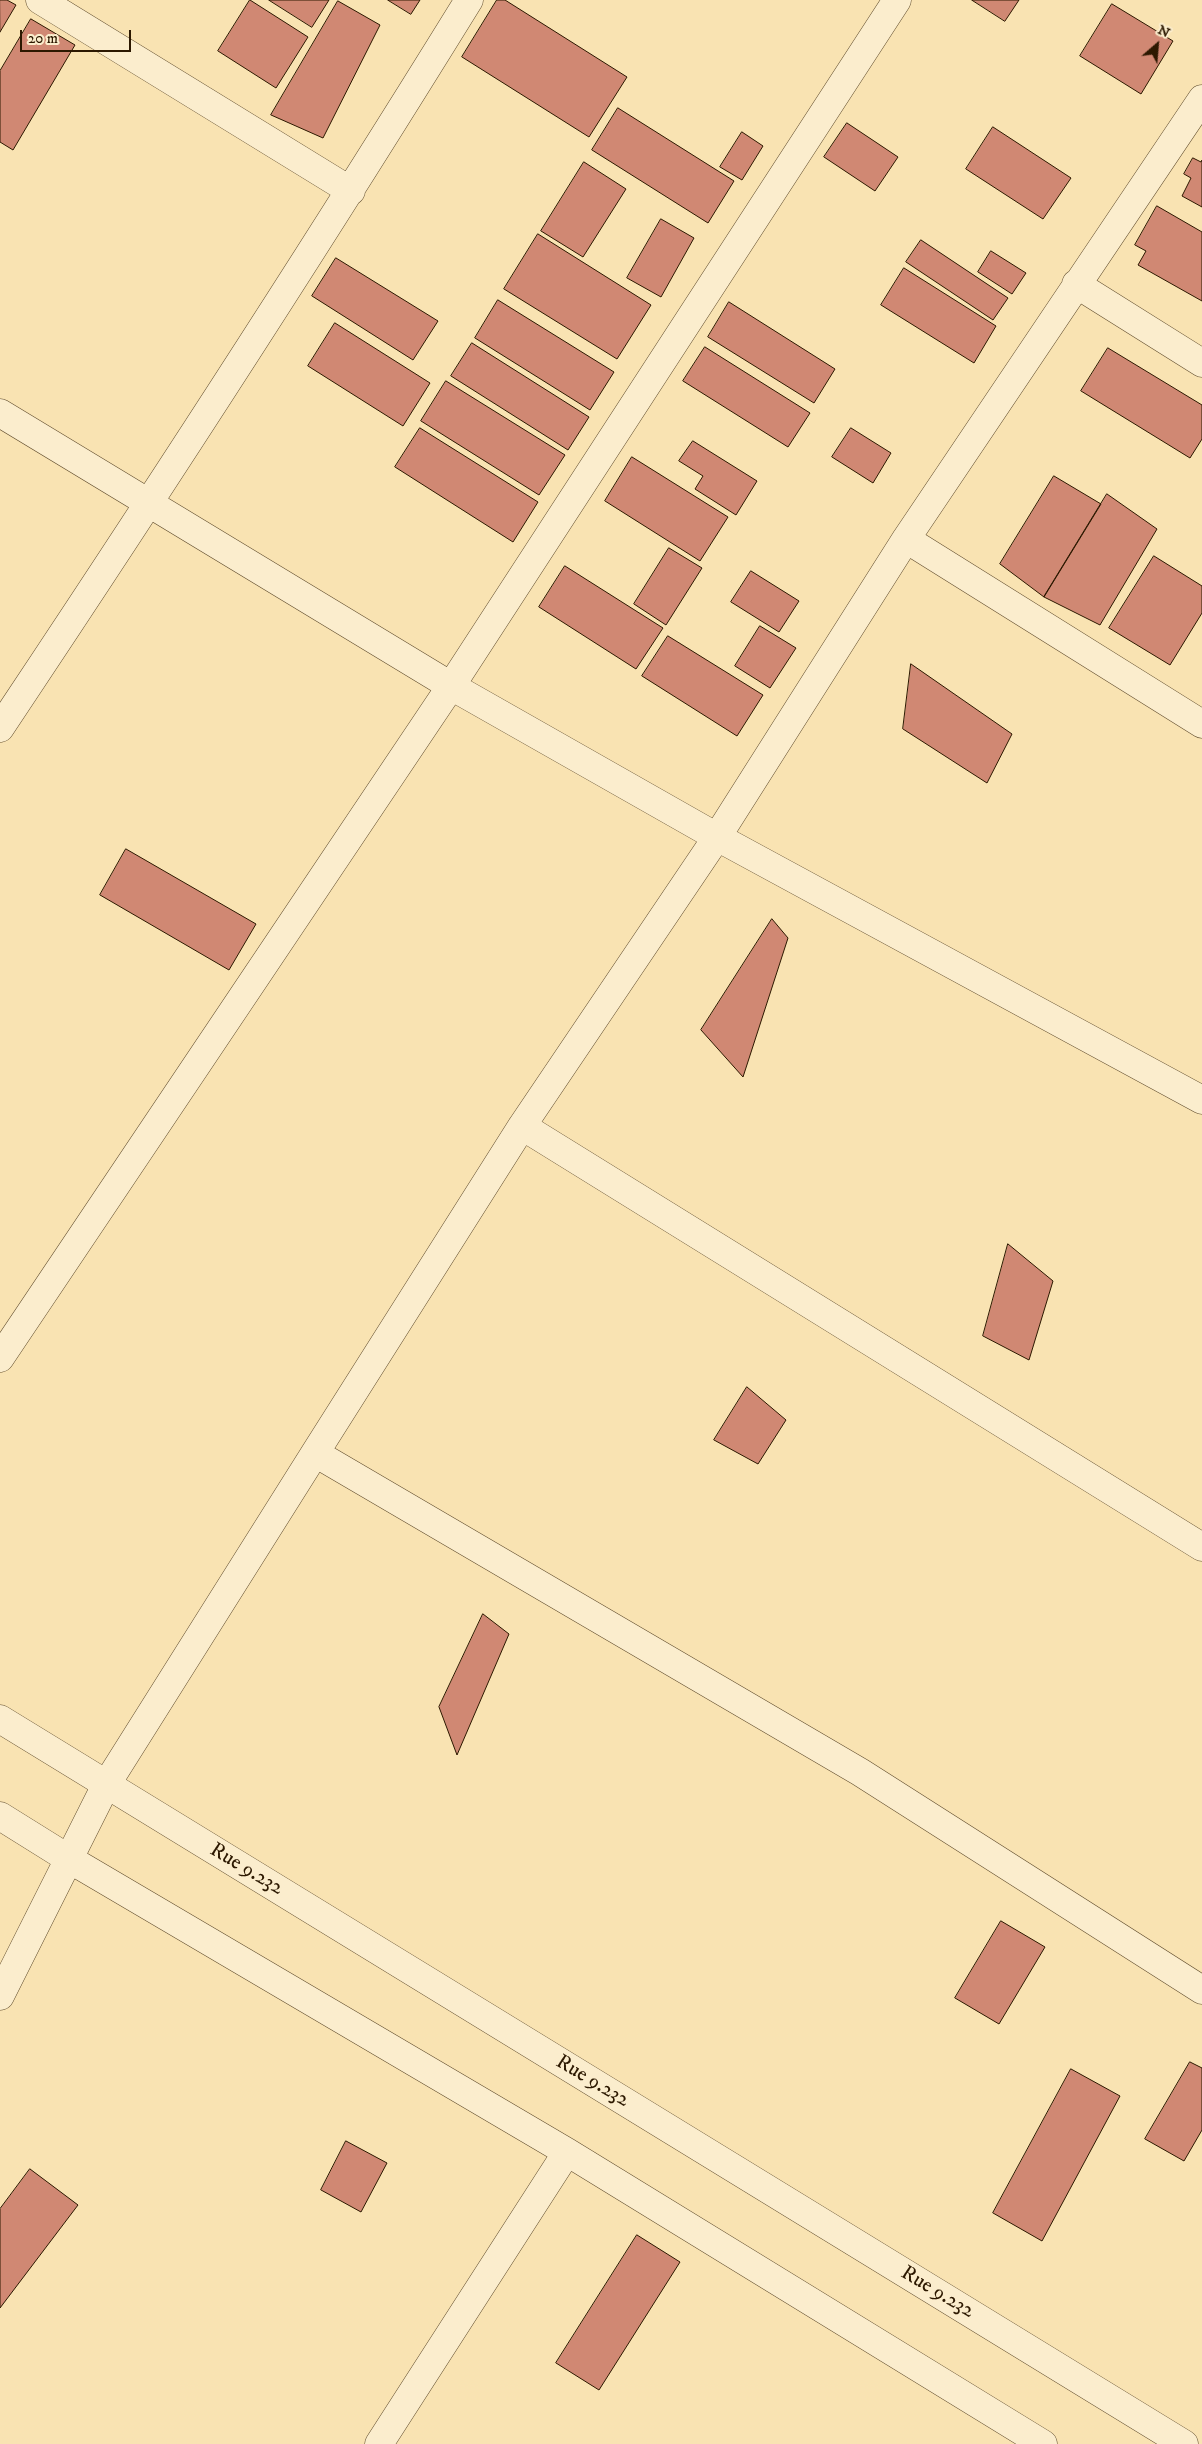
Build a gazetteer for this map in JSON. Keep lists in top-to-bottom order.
{
  "streets": {
    "street": ["Rue 9.232"]
  },
  "scale_bar": "20 m",
  "north": "top right"
}
